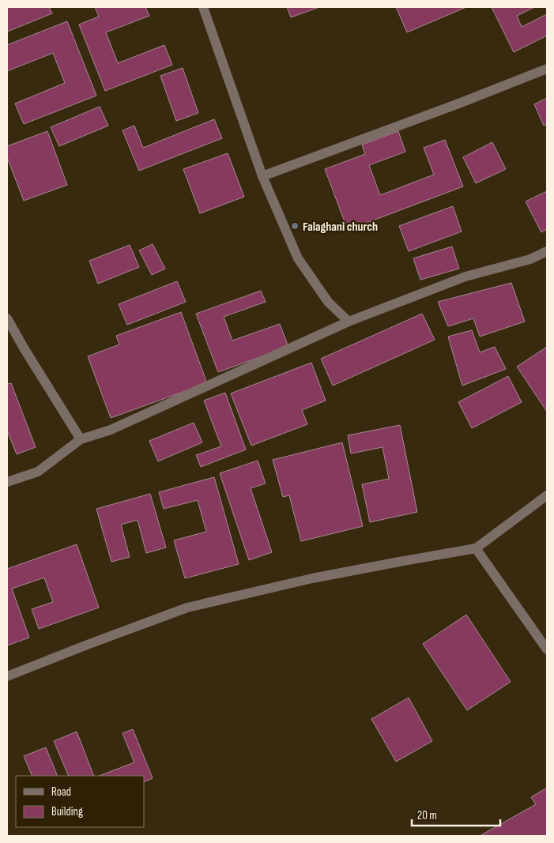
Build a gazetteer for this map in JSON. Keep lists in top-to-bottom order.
{
  "places": ["Falaghani church"],
  "legend": ["Road", "Building"],
  "scale_bar": "20 m"
}
